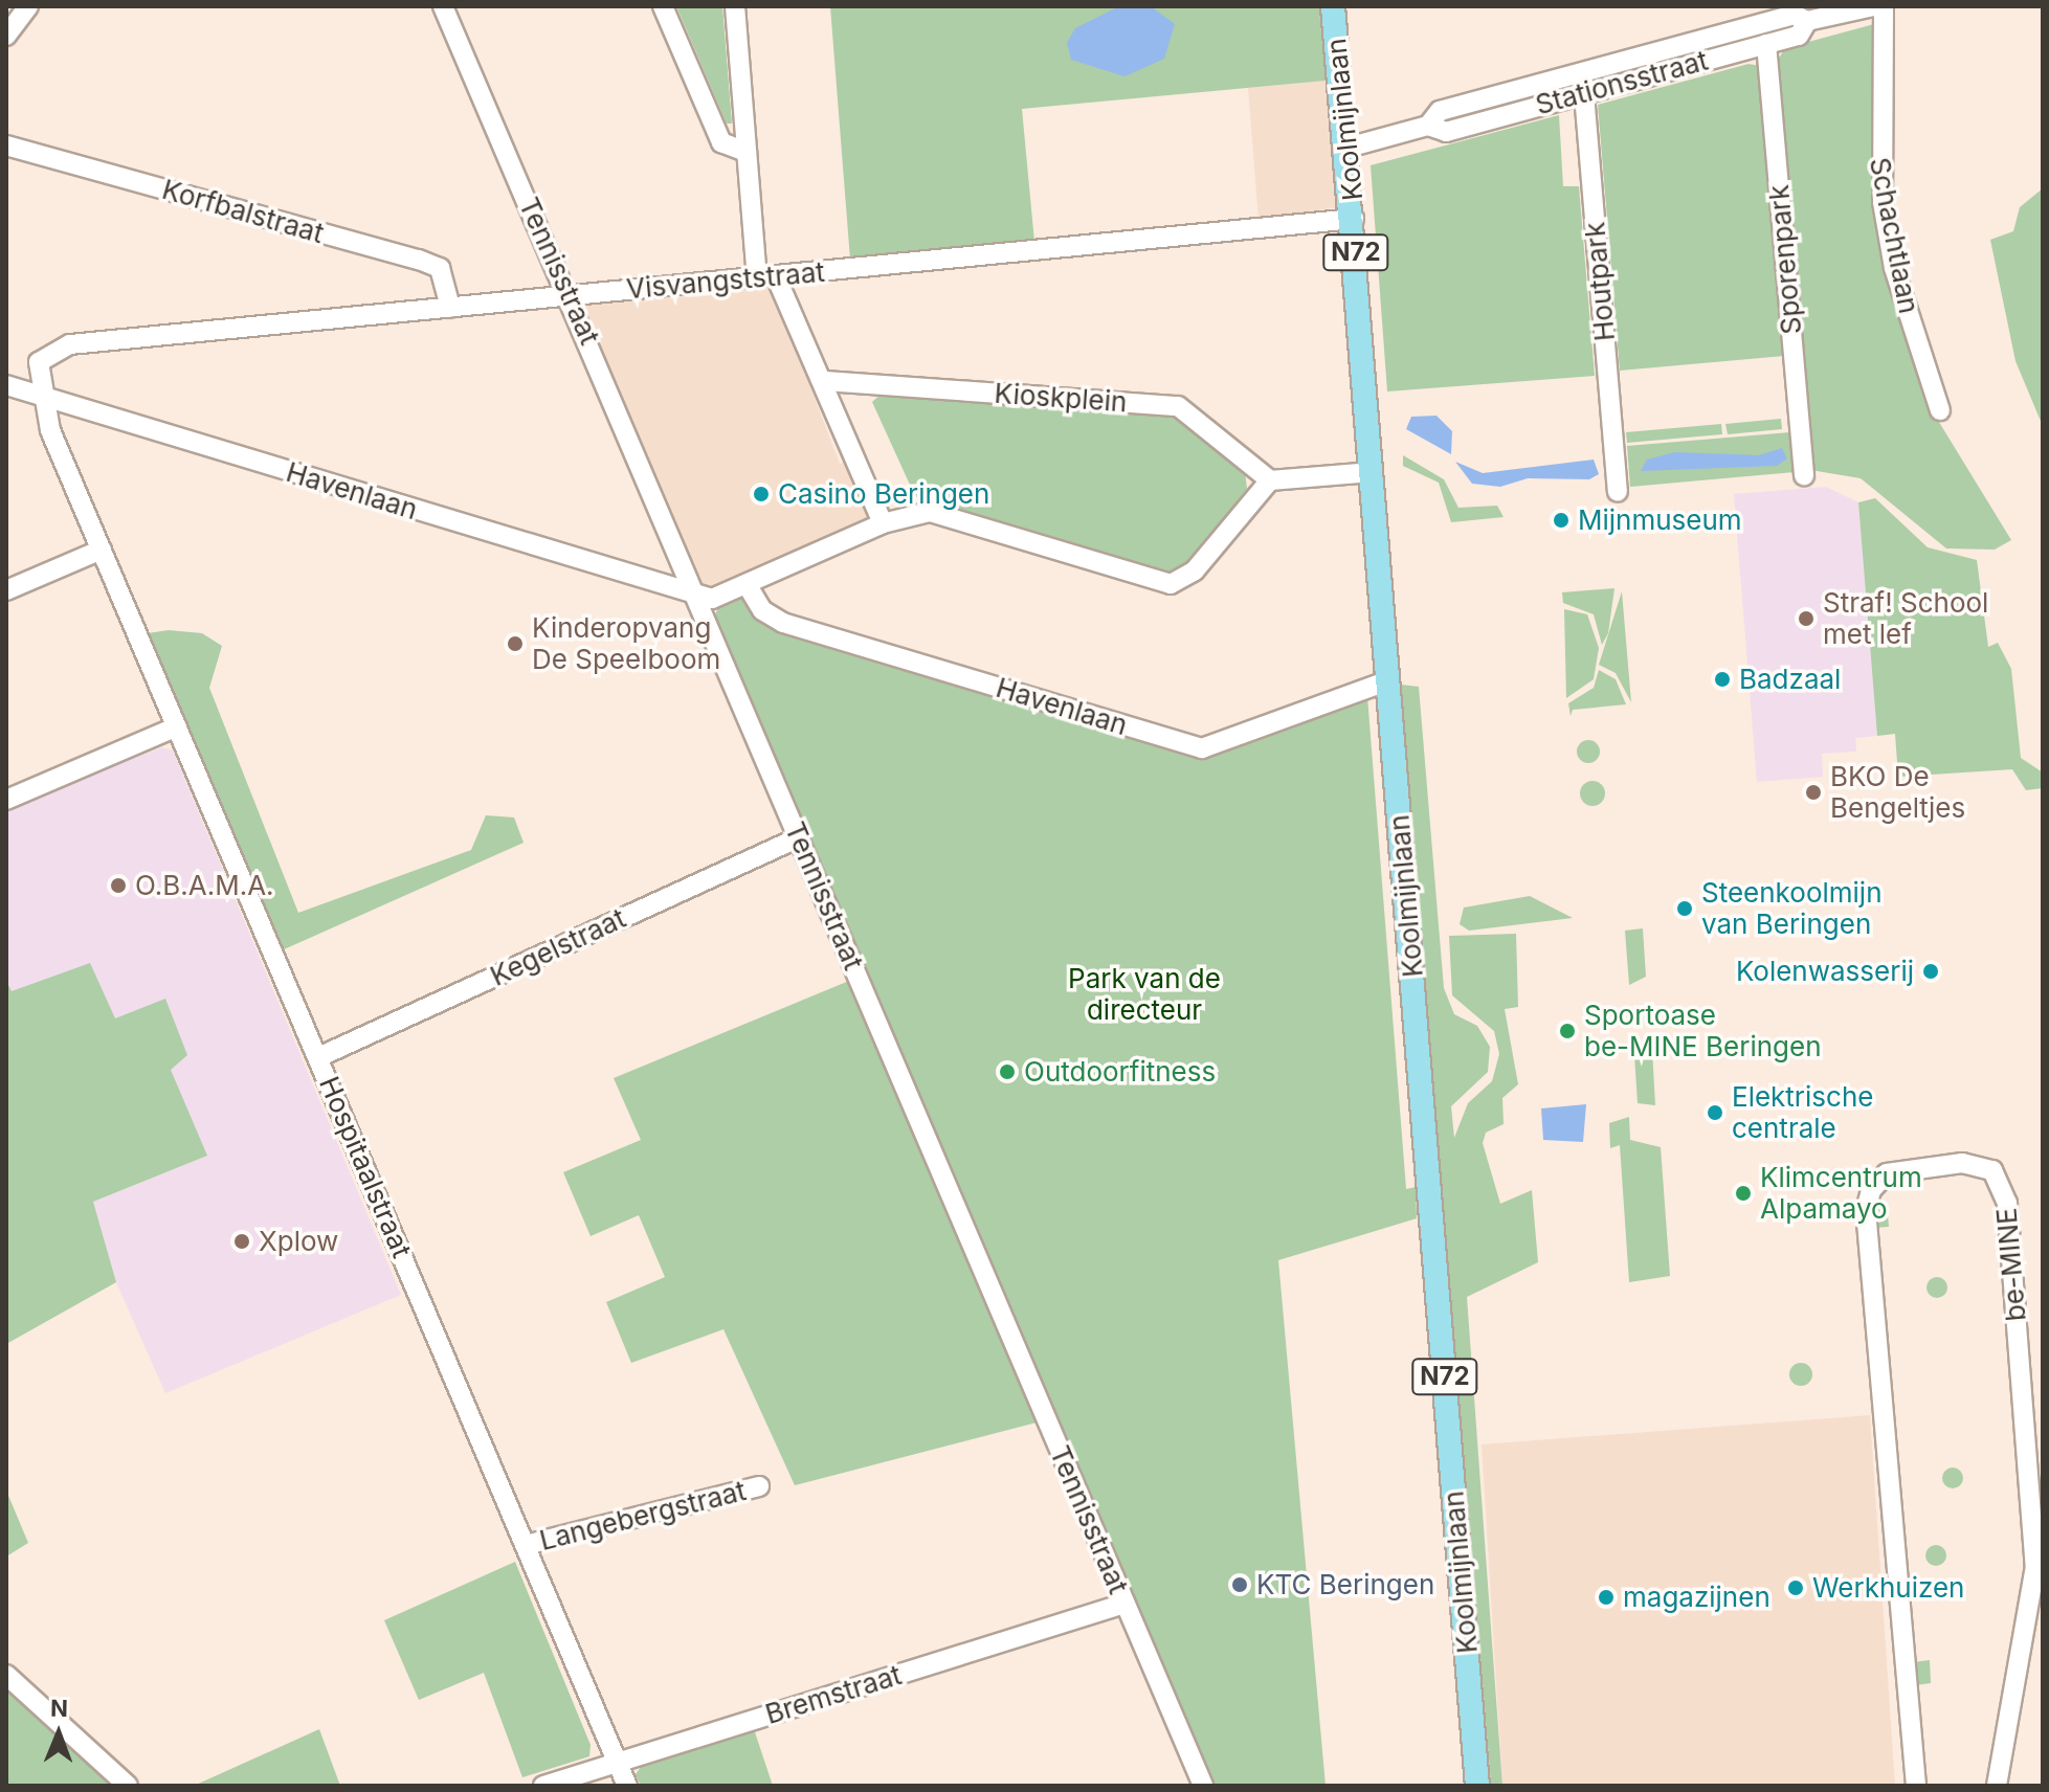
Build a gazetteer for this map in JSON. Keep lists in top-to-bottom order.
{
  "streets": {
    "main road": ["Koolmijnlaan", "N72"],
    "street": [
      "Stationsstraat",
      "Korfbalstraat",
      "Schachtlaan",
      "Sporenpark",
      "Tennisstraat",
      "Visvangststraat",
      "Houtpark",
      "Kioskplein",
      "Havenlaan",
      "Kegelstraat",
      "Hospitaalstraat",
      "be-MINE",
      "Langebergstraat",
      "Bremstraat"
    ]
  },
  "crossings": [
    ["Stationsstraat", "Koolmijnlaan"],
    ["Stationsstraat", "Sporenpark"],
    ["Stationsstraat", "Houtpark"],
    ["Koolmijnlaan", "Visvangststraat"],
    ["Koolmijnlaan", "Havenlaan"],
    ["Korfbalstraat", "Visvangststraat"],
    ["Tennisstraat", "Visvangststraat"],
    ["Tennisstraat", "Havenlaan"],
    ["Tennisstraat", "Kegelstraat"],
    ["Tennisstraat", "Bremstraat"],
    ["Visvangststraat", "Havenlaan"],
    ["Visvangststraat", "Hospitaalstraat"],
    ["Havenlaan", "Hospitaalstraat"],
    ["Kegelstraat", "Hospitaalstraat"],
    ["Hospitaalstraat", "Langebergstraat"],
    ["Hospitaalstraat", "Bremstraat"]
  ],
  "parks": ["Park van de directeur"],
  "places": [
    "Casino Beringen",
    "Mijnmuseum",
    "Straf! School met lef",
    "Kinderopvang De Speelboom",
    "Badzaal",
    "BKO De Bengeltjes",
    "O.B.A.M.A.",
    "Steenkoolmijn van Beringen",
    "Kolenwasserij",
    "Sportoase be-MINE Beringen",
    "Outdoorfitness",
    "Elektrische centrale",
    "Klimcentrum Alpamayo",
    "Xplow",
    "KTC Beringen",
    "Werkhuizen",
    "magazijnen"
  ],
  "north": "top"
}
